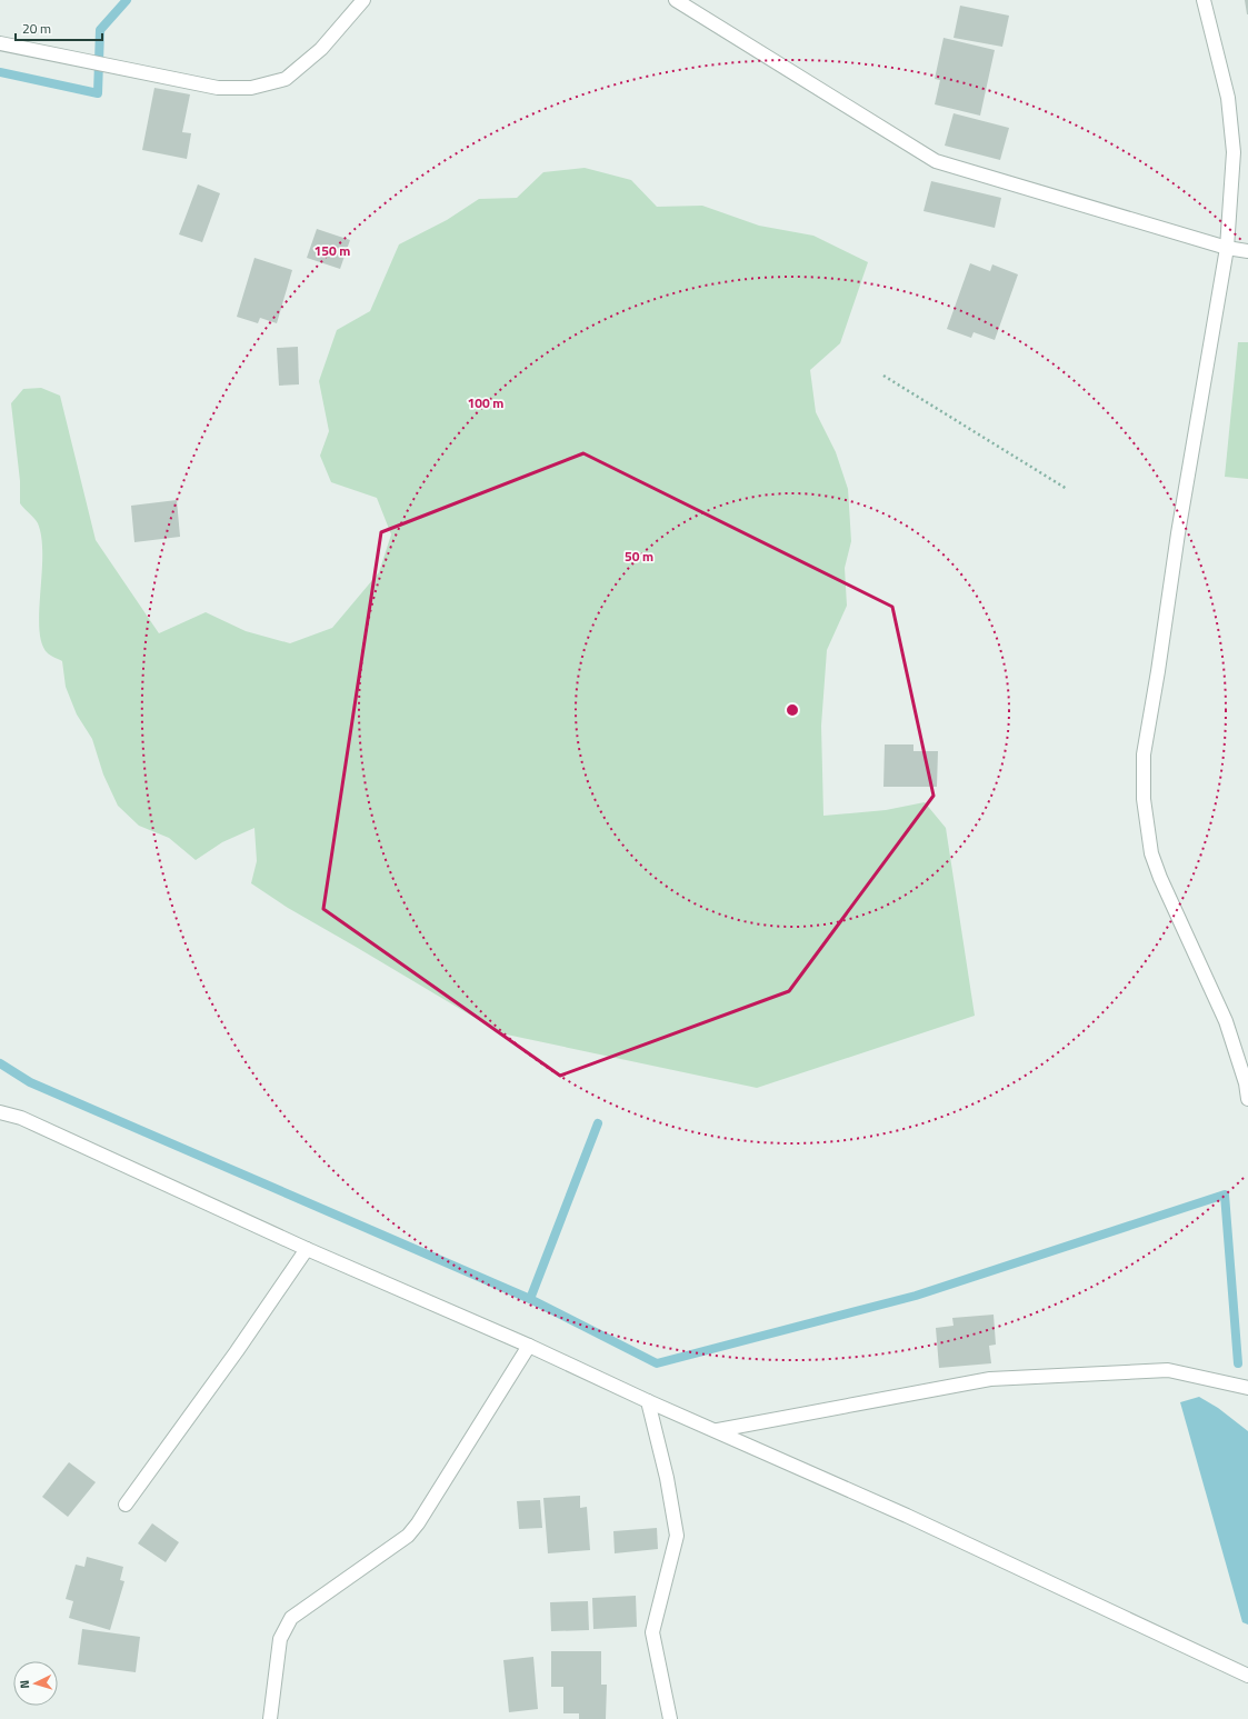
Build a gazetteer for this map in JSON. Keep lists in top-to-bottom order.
{
  "scale_bar": "20 m",
  "north": "left",
  "rings": ["150 m", "100 m", "50 m"]
}
